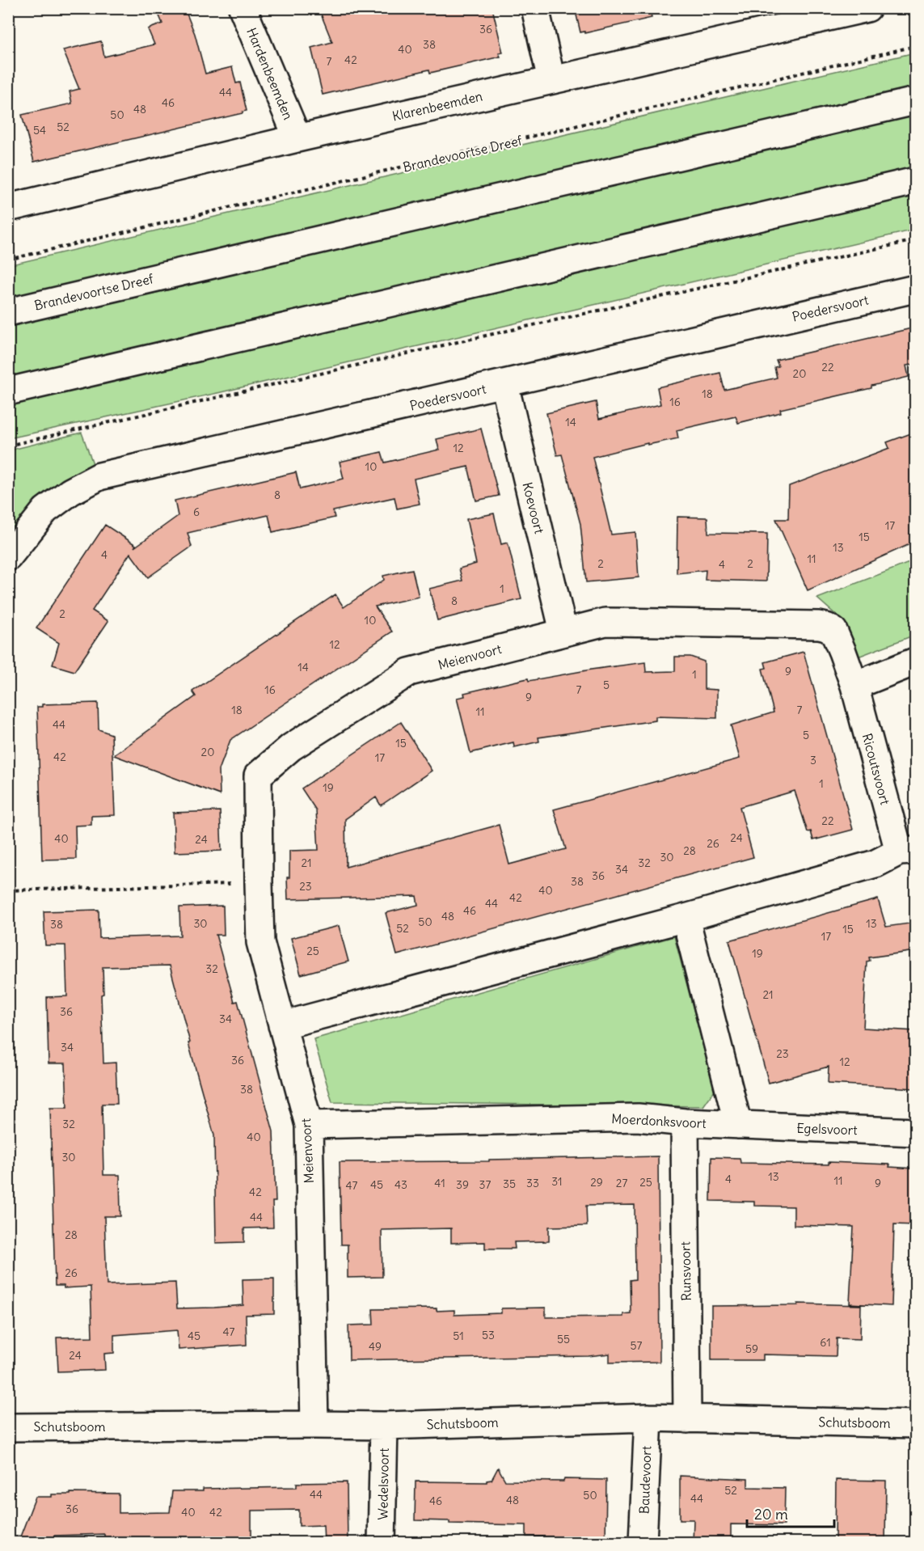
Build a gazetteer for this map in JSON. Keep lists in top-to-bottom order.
{
  "streets": {
    "street": [
      "Hardenbeemden",
      "Klarenbeemden",
      "Brandevoortse Dreef",
      "Poedersvoort",
      "Koevoort",
      "Meienvoort",
      "Ricoutsvoort",
      "Moerdonksvoort",
      "Egelsvoort",
      "Runsvoort",
      "Schutsboom",
      "Baudevoort",
      "Wedelsvoort"
    ]
  },
  "crossings": [
    ["Hardenbeemden", "Klarenbeemden"],
    ["Poedersvoort", "Koevoort"],
    ["Koevoort", "Meienvoort"],
    ["Meienvoort", "Ricoutsvoort"],
    ["Meienvoort", "Moerdonksvoort"],
    ["Meienvoort", "Schutsboom"],
    ["Moerdonksvoort", "Egelsvoort"],
    ["Moerdonksvoort", "Runsvoort"],
    ["Runsvoort", "Schutsboom"],
    ["Schutsboom", "Baudevoort"],
    ["Schutsboom", "Wedelsvoort"]
  ],
  "house_numbers": [
    "36",
    "38",
    "40",
    "42",
    "7",
    "44",
    "46",
    "48",
    "50",
    "52",
    "54",
    "22",
    "20",
    "18",
    "16",
    "14",
    "12",
    "10",
    "8",
    "6",
    "17",
    "15",
    "13",
    "4",
    "11",
    "2",
    "2",
    "4",
    "1",
    "8",
    "2",
    "10",
    "12",
    "14",
    "9",
    "1",
    "5",
    "16",
    "7",
    "9",
    "18",
    "7",
    "11",
    "44",
    "5",
    "15",
    "20",
    "42",
    "17",
    "3",
    "1",
    "19",
    "22",
    "24",
    "40",
    "24",
    "26",
    "28",
    "30",
    "21",
    "32",
    "34",
    "36",
    "38",
    "23",
    "40",
    "42",
    "44",
    "46",
    "48",
    "50",
    "30",
    "13",
    "38",
    "52",
    "15",
    "17",
    "25",
    "19",
    "32",
    "21",
    "36",
    "34",
    "34",
    "23",
    "36",
    "12",
    "38",
    "32",
    "40",
    "30",
    "13",
    "4",
    "11",
    "31",
    "29",
    "25",
    "41",
    "33",
    "27",
    "9",
    "35",
    "45",
    "43",
    "39",
    "37",
    "47",
    "42",
    "44",
    "28",
    "26",
    "47",
    "53",
    "45",
    "51",
    "55",
    "61",
    "57",
    "49",
    "59",
    "24",
    "52",
    "44",
    "50",
    "44",
    "48",
    "46",
    "36",
    "40",
    "42"
  ],
  "scale_bar": "20 m"
}
